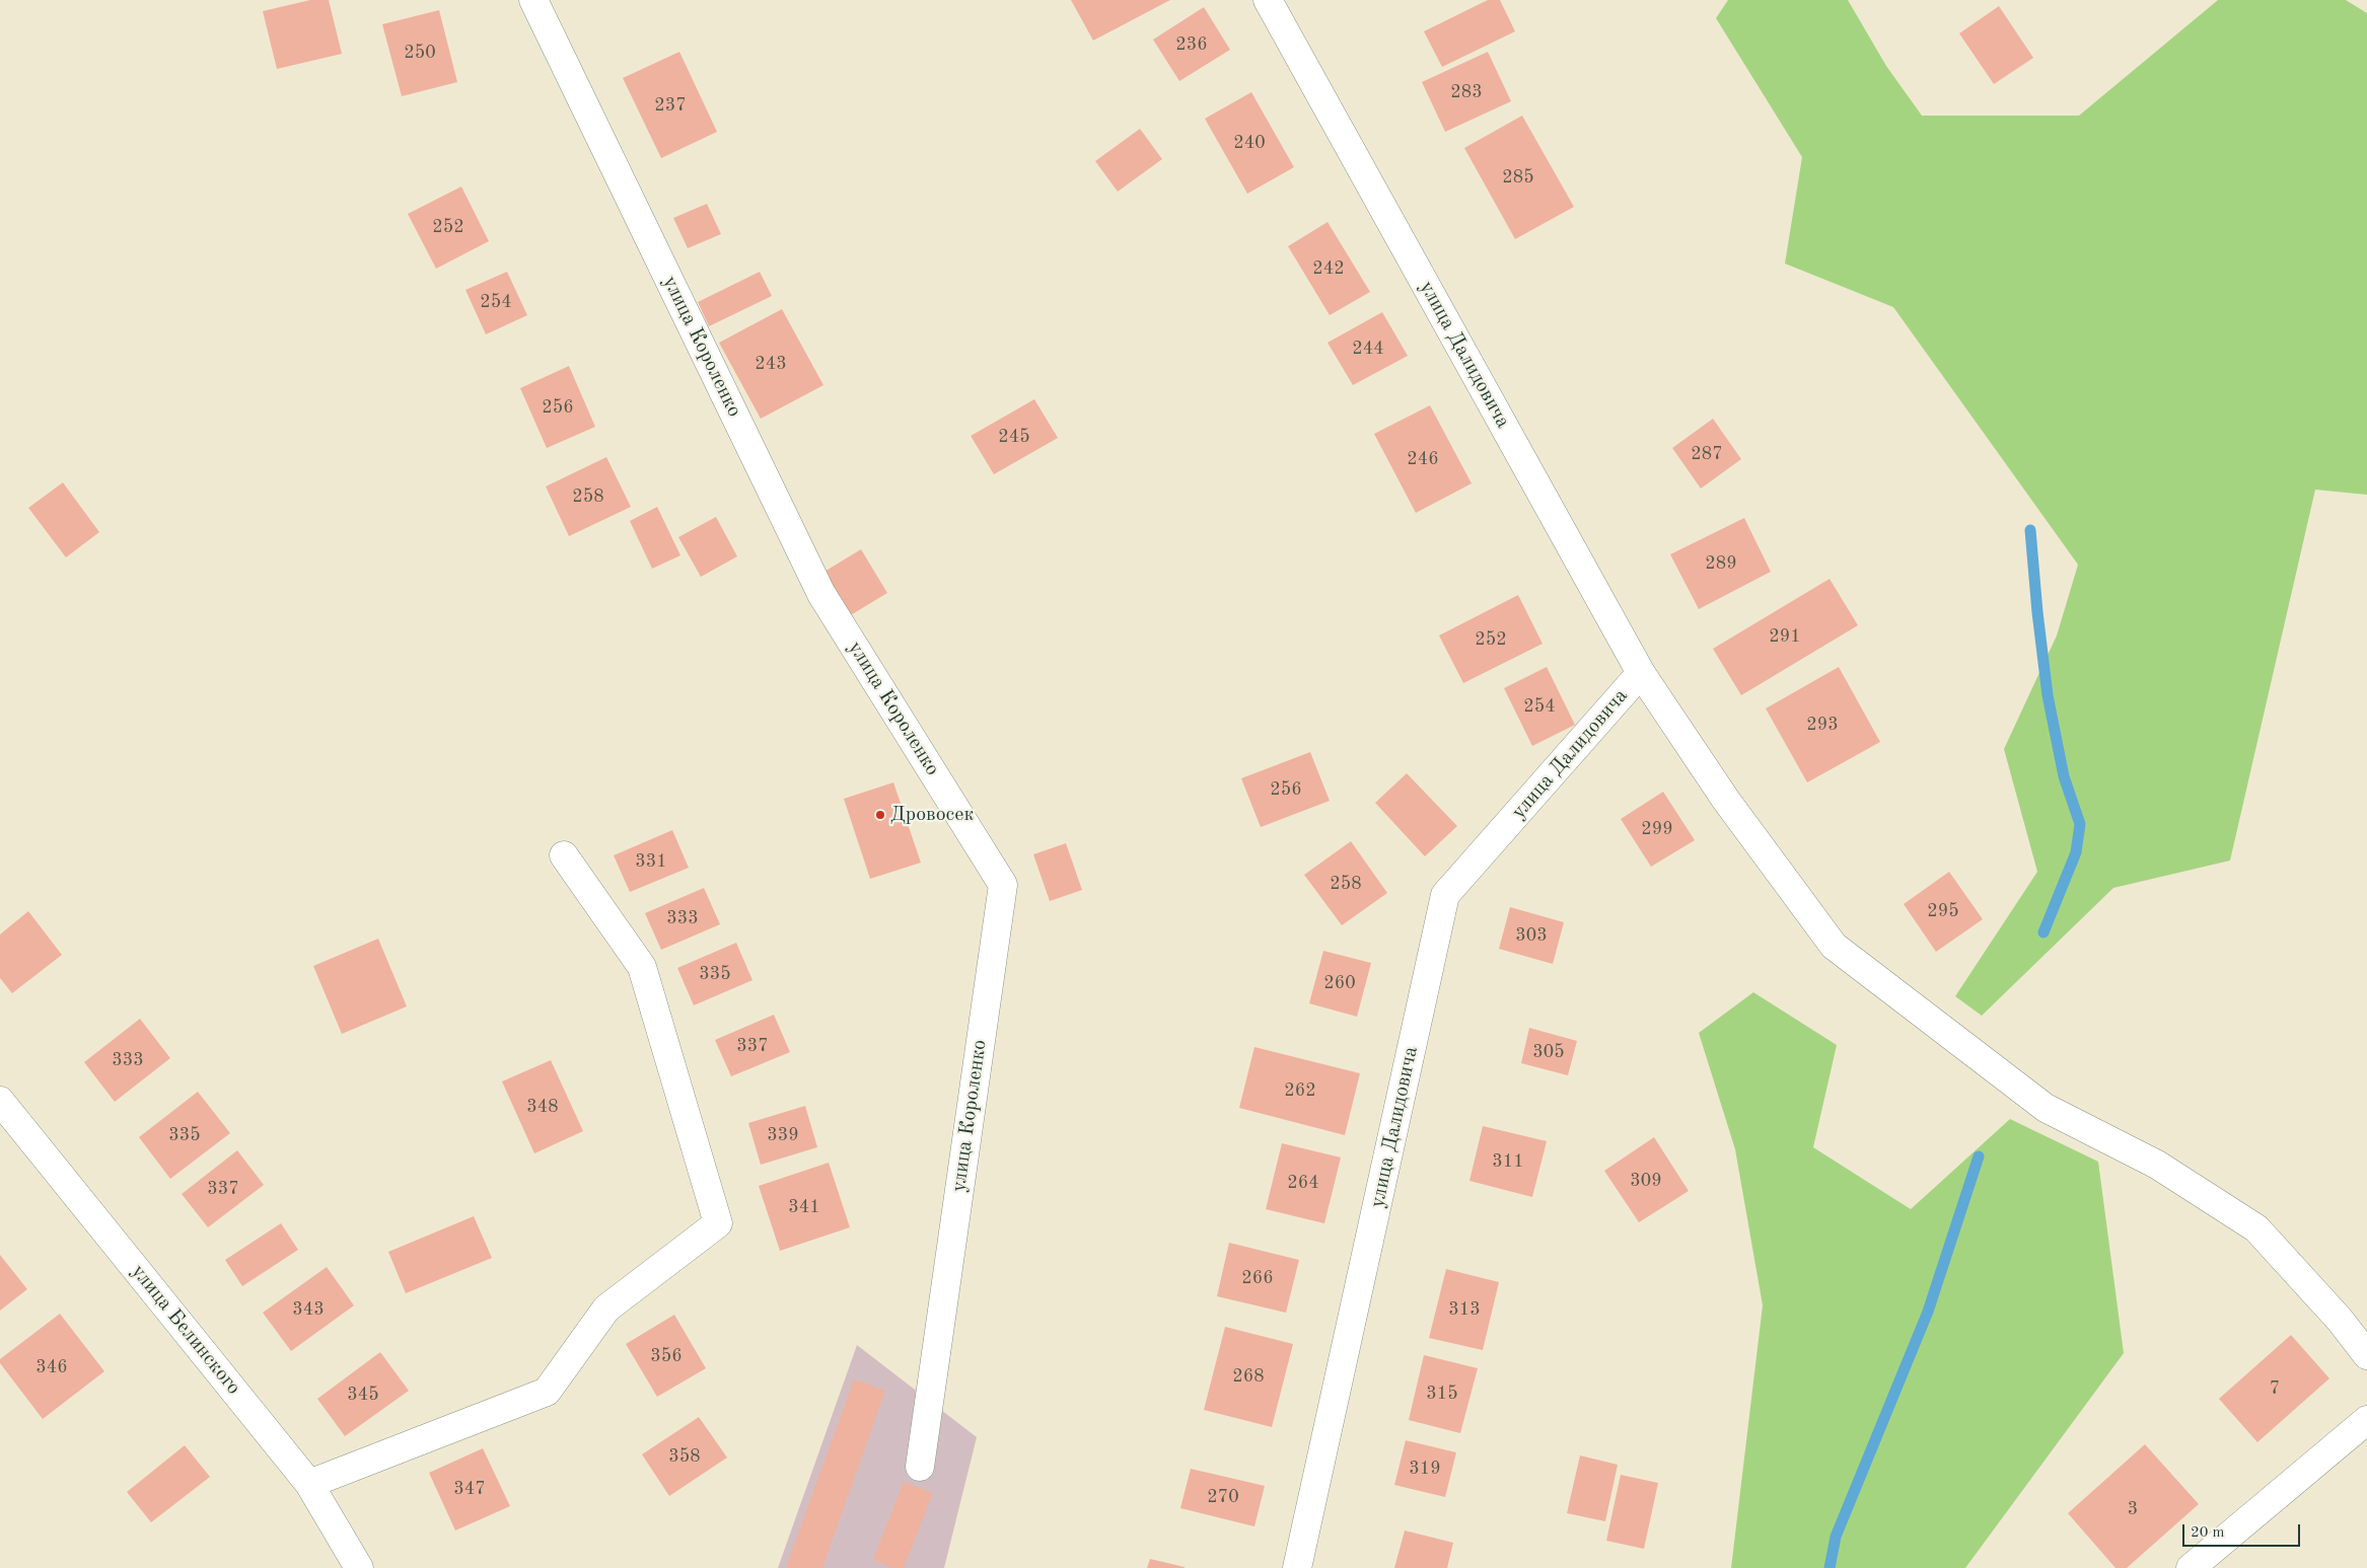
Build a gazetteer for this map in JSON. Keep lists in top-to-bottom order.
{
  "streets": {
    "street": ["улица Короленко", "улица Далидовича", "улица Белинского"]
  },
  "places": ["Дровосек"],
  "house_numbers": [
    "236",
    "250",
    "283",
    "237",
    "240",
    "285",
    "252",
    "242",
    "254",
    "244",
    "243",
    "256",
    "245",
    "287",
    "246",
    "258",
    "289",
    "291",
    "252",
    "254",
    "293",
    "256",
    "299",
    "331",
    "258",
    "295",
    "333",
    "303",
    "335",
    "260",
    "337",
    "305",
    "333",
    "262",
    "348",
    "335",
    "339",
    "311",
    "309",
    "264",
    "337",
    "341",
    "266",
    "343",
    "313",
    "356",
    "346",
    "268",
    "7",
    "315",
    "345",
    "358",
    "319",
    "347",
    "270",
    "3"
  ],
  "scale_bar": "20 m"
}
